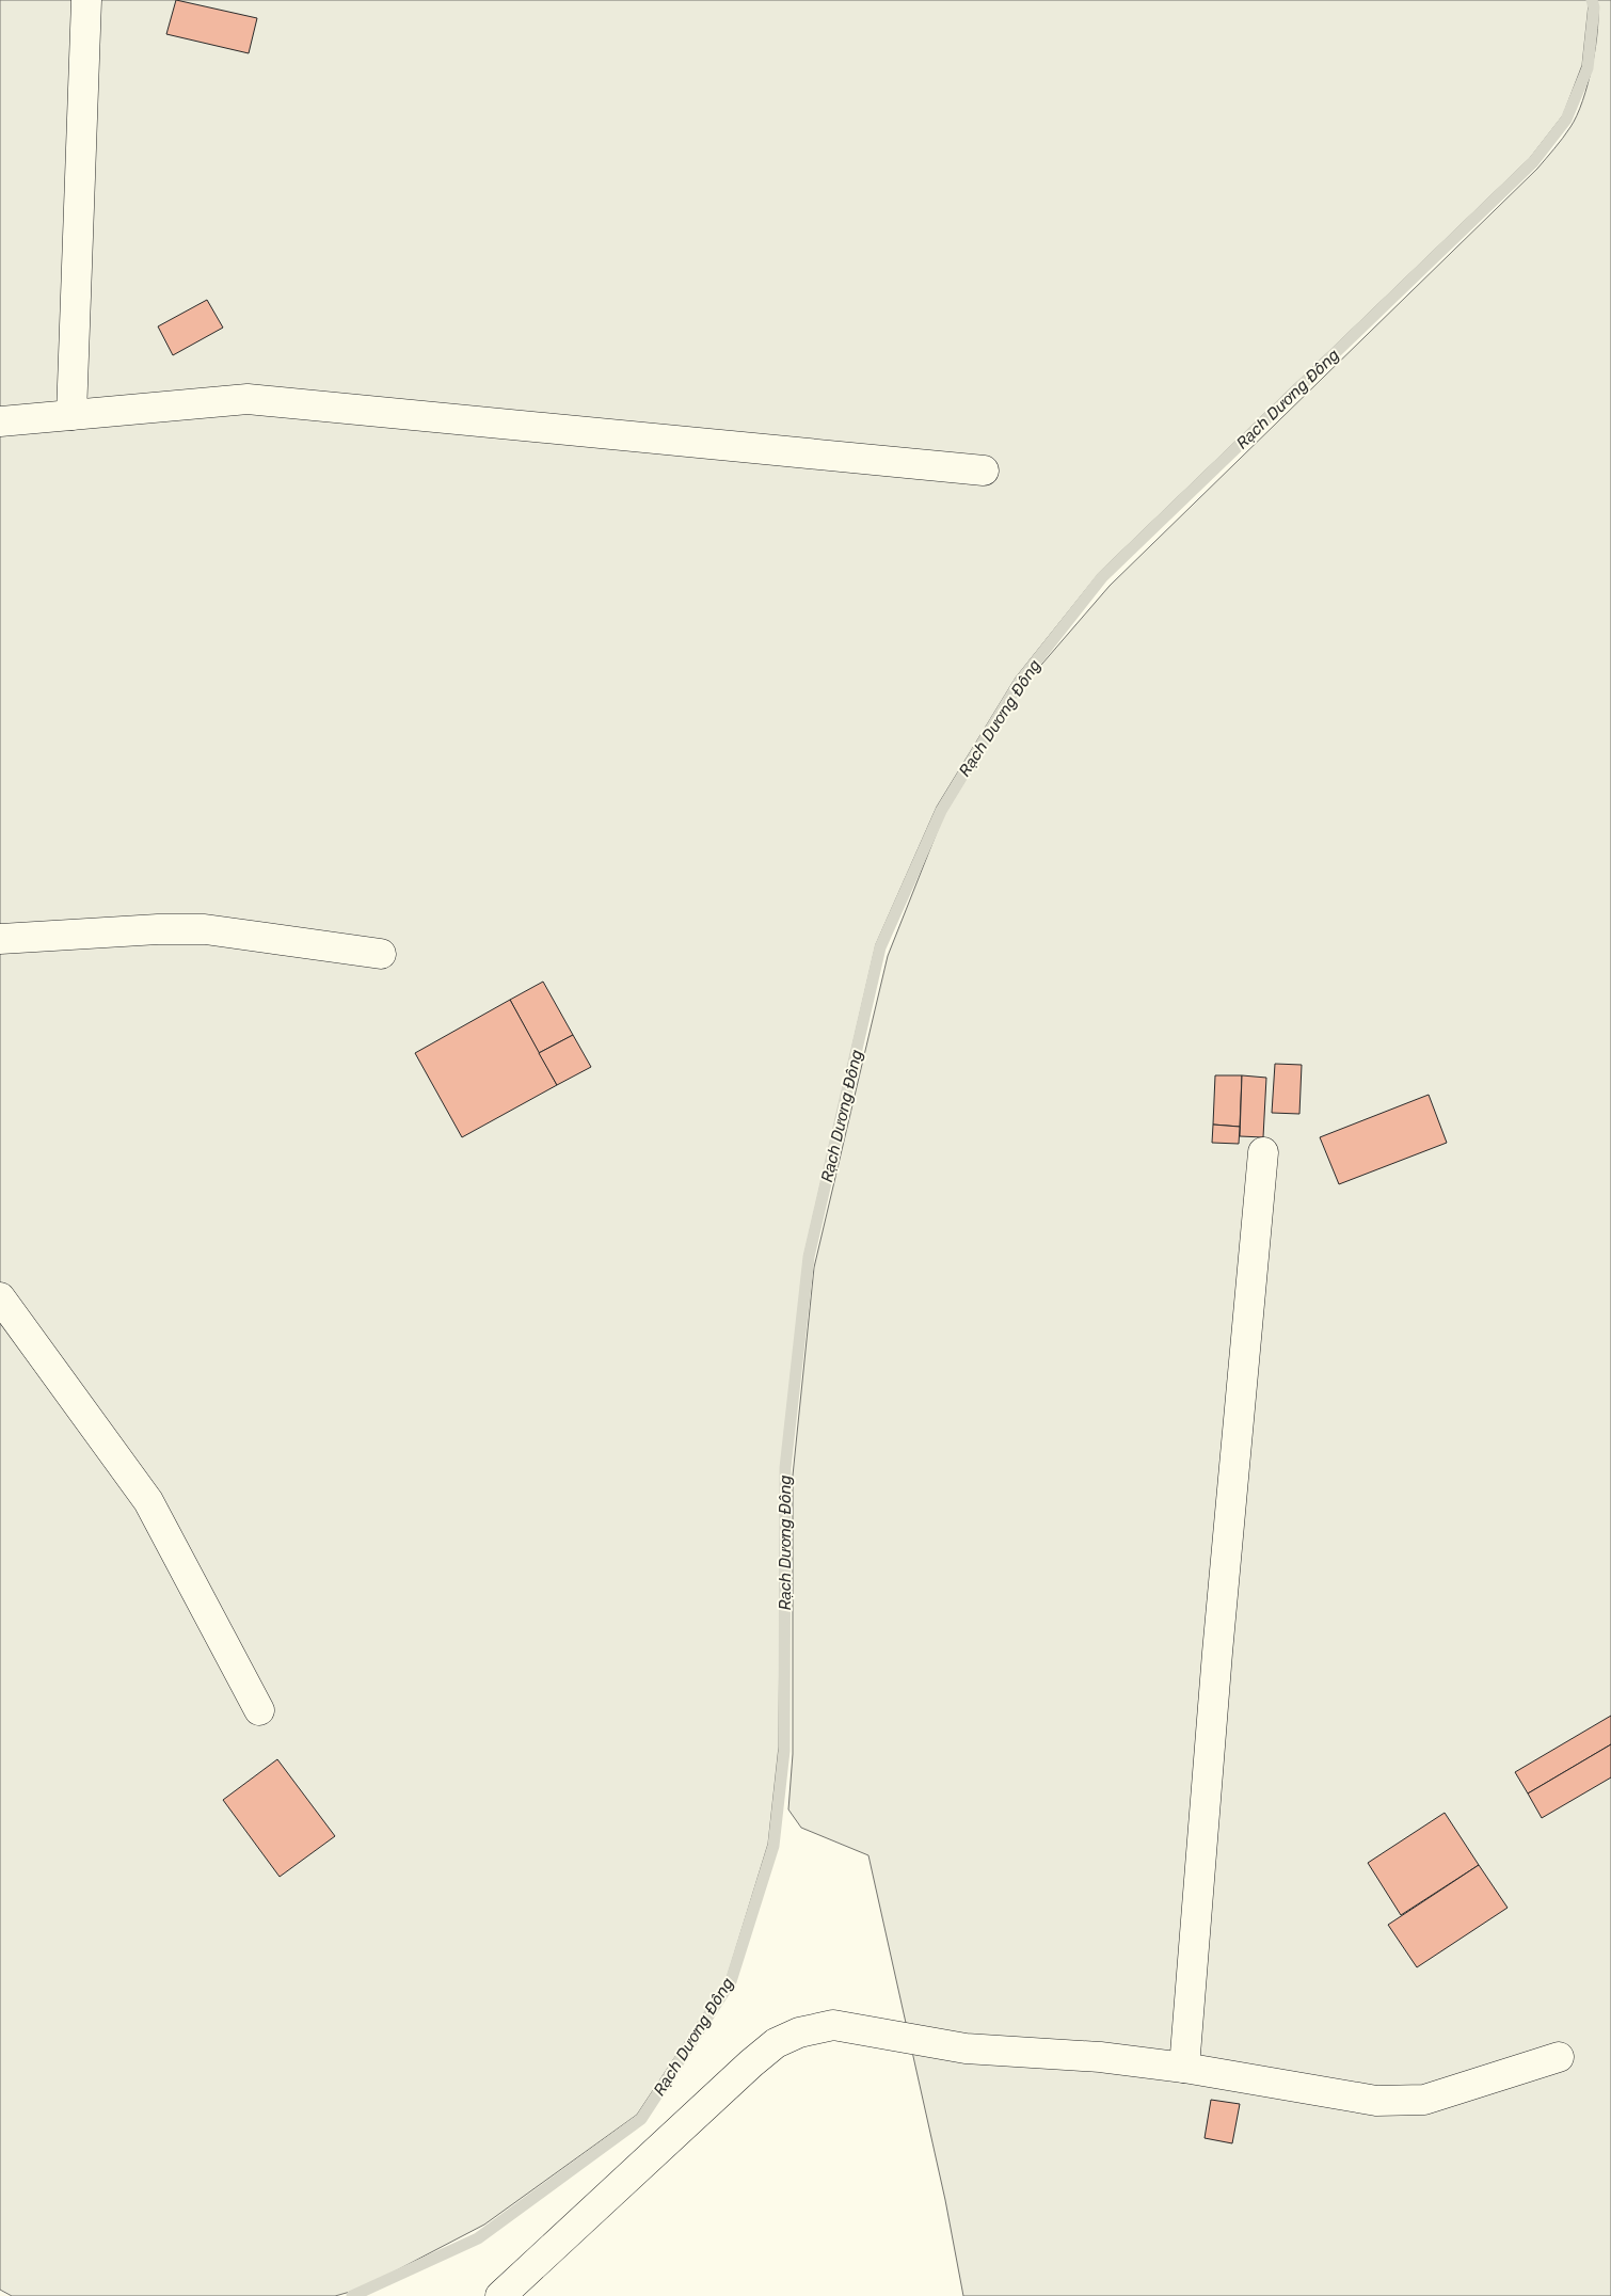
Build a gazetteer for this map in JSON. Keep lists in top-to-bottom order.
{
  "water": ["Rạch Dương Đông"]
}
